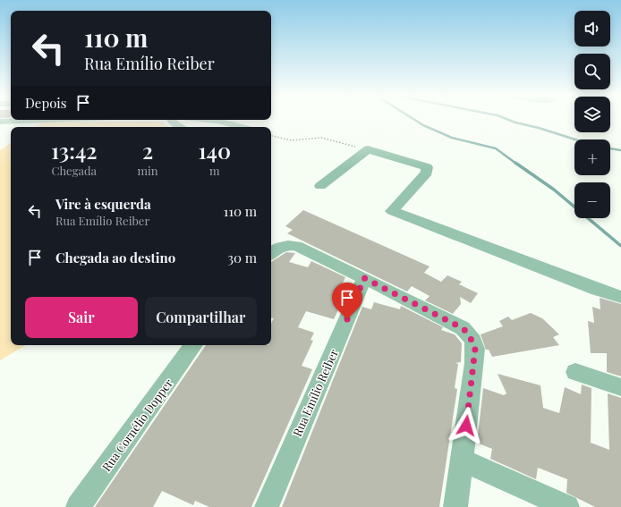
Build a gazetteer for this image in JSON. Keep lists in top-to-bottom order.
{
  "streets": {
    "street": ["Rua Emílio Reiber", "Rua Cornélio Dopper"]
  },
  "page": {
    "map_buttons": ["+", "−"],
    "turn": ["110 m", "Rua Emílio Reiber"],
    "then": "Depois",
    "eta": [
      "13:42",
      "Chegada",
      "2",
      "min",
      "140",
      "m"
    ],
    "list": [
      {
        "name": "Vire à esquerda",
        "note": "Rua Emílio Reiber",
        "value": "110 m"
      },
      {
        "name": "Chegada ao destino",
        "value": "30 m"
      }
    ],
    "buttons": ["Sair", "Compartilhar"]
  }
}
